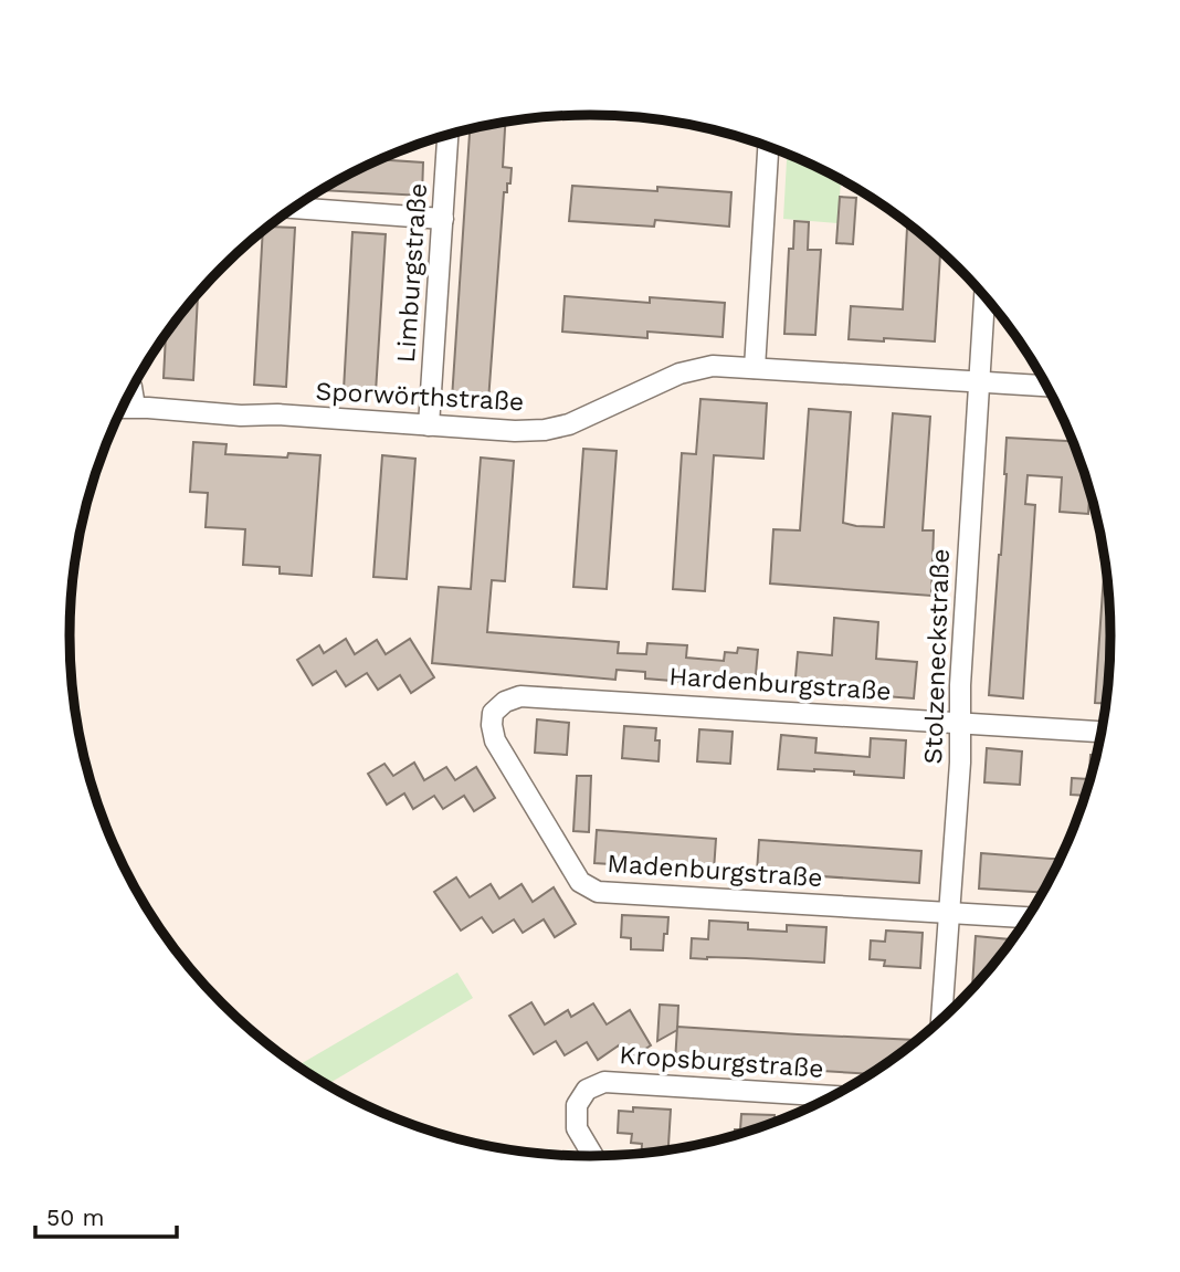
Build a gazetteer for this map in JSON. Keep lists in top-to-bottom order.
{
  "streets": {
    "street": [
      "Limburgstraße",
      "Sporwörthstraße",
      "Stolzeneckstraße",
      "Hardenburgstraße",
      "Madenburgstraße",
      "Kropsburgstraße"
    ]
  },
  "crossings": [
    ["Limburgstraße", "Sporwörthstraße"],
    ["Sporwörthstraße", "Stolzeneckstraße"],
    ["Stolzeneckstraße", "Hardenburgstraße"],
    ["Stolzeneckstraße", "Madenburgstraße"],
    ["Hardenburgstraße", "Madenburgstraße"]
  ],
  "scale_bar": "50 m"
}
